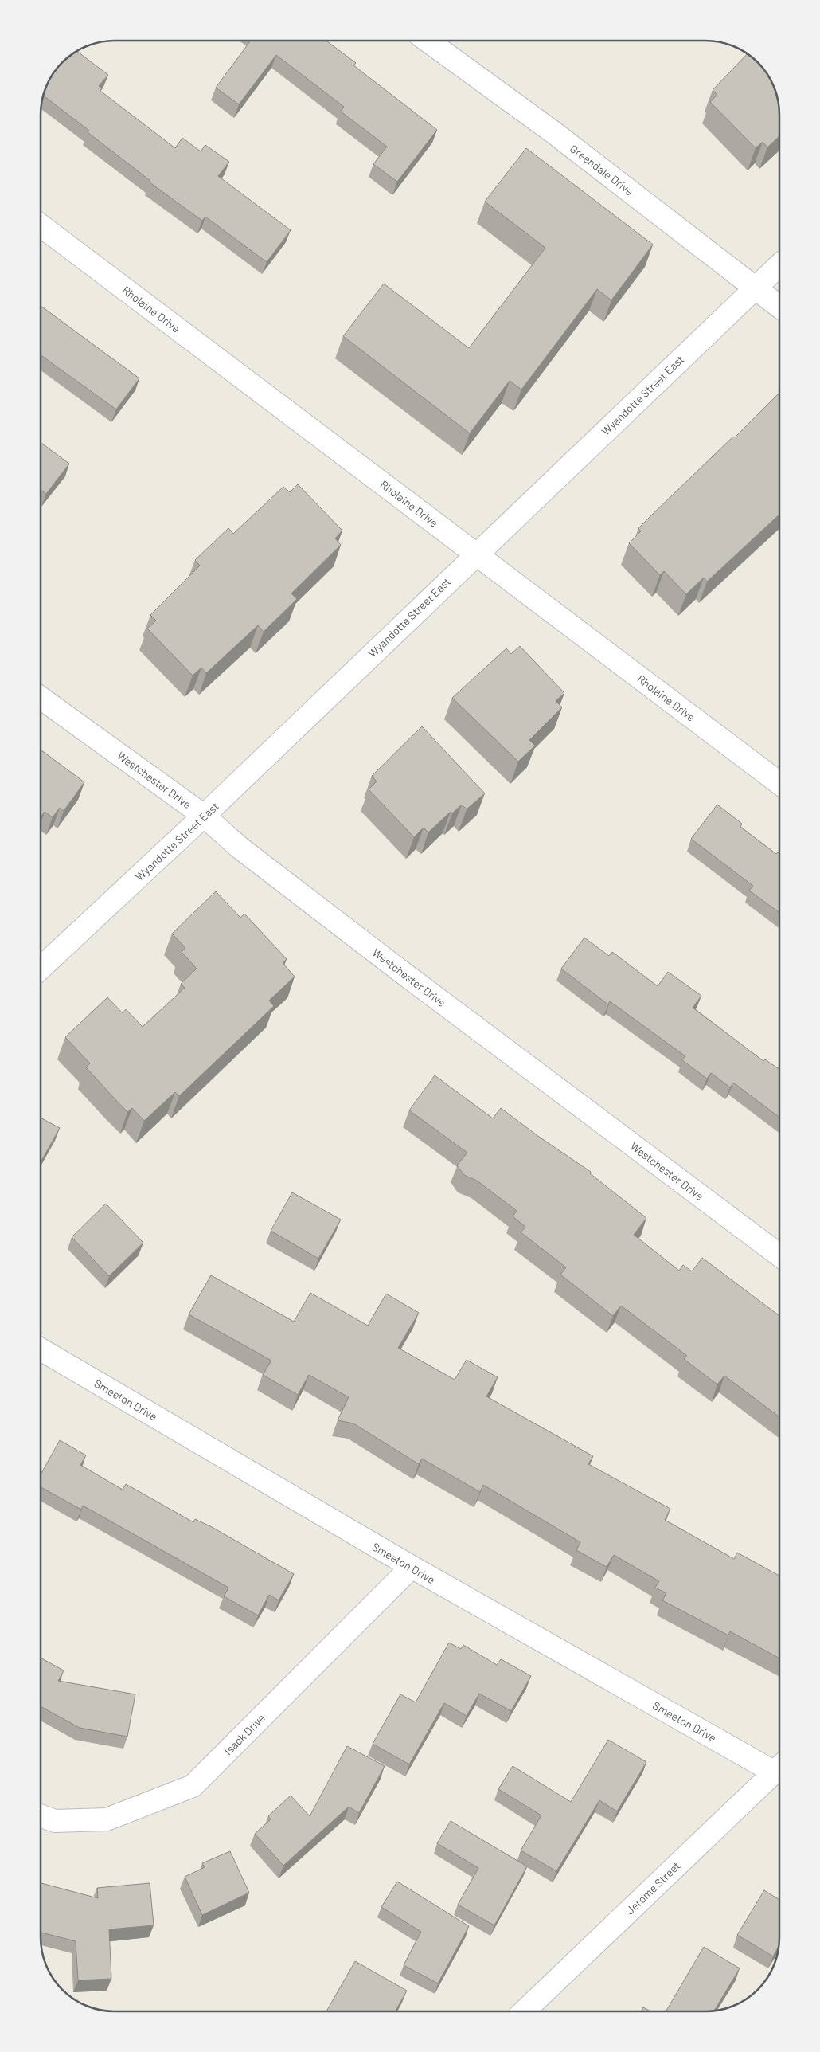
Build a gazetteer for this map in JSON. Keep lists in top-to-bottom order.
{
  "streets": {
    "street": [
      "Greendale Drive",
      "Rholaine Drive",
      "Wyandotte Street East",
      "Westchester Drive",
      "Smeeton Drive",
      "Isack Drive",
      "Jerome Street"
    ]
  },
  "crossings": [
    ["Greendale Drive", "Wyandotte Street East"],
    ["Rholaine Drive", "Wyandotte Street East"],
    ["Wyandotte Street East", "Westchester Drive"],
    ["Smeeton Drive", "Isack Drive"]
  ]
}
